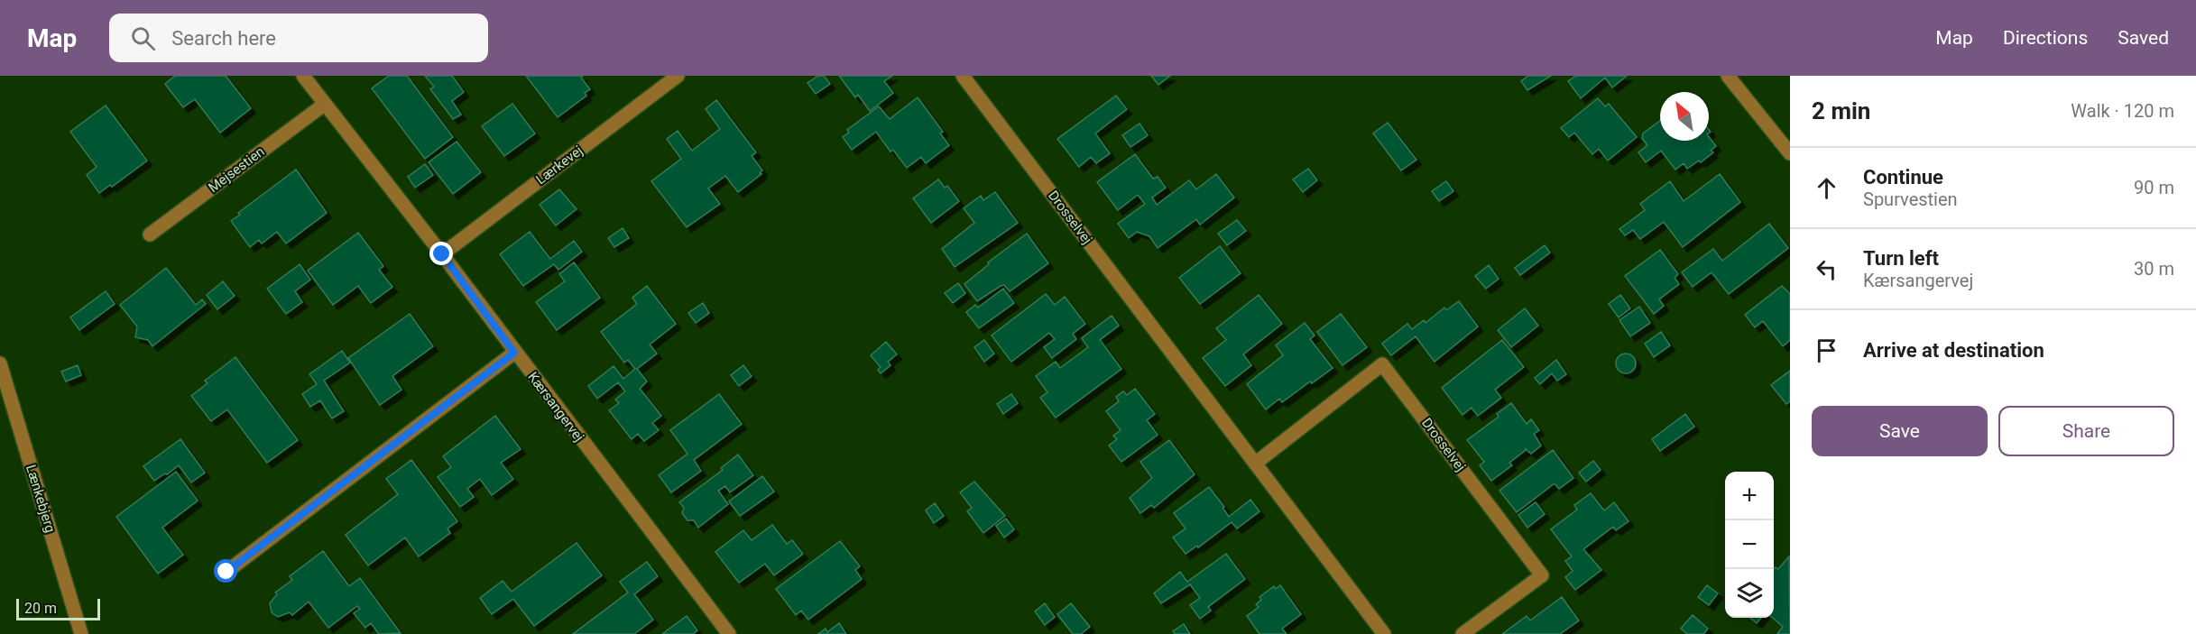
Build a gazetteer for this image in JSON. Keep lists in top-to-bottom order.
{
  "streets": {
    "street": [
      "Lærkevej",
      "Mejsestien",
      "Drosselvej",
      "Kærsangervej",
      "Lænkebjerg"
    ]
  },
  "crossings": [
    ["Lærkevej", "Kærsangervej"],
    ["Mejsestien", "Kærsangervej"]
  ],
  "scale_bar": "20 m",
  "north": "top left",
  "page": {
    "header": "Map",
    "search": "Search here",
    "nav": ["Map", "Directions", "Saved"],
    "heading": ["2 min", "Walk · 120 m"],
    "list": [
      ["Continue", "Spurvestien", "90 m"],
      ["Turn left", "Kærsangervej", "30 m"],
      "Arrive at destination"
    ],
    "buttons": ["Save", "Share"],
    "map_buttons": ["+", "−"],
    "scale": "20 m"
  }
}
